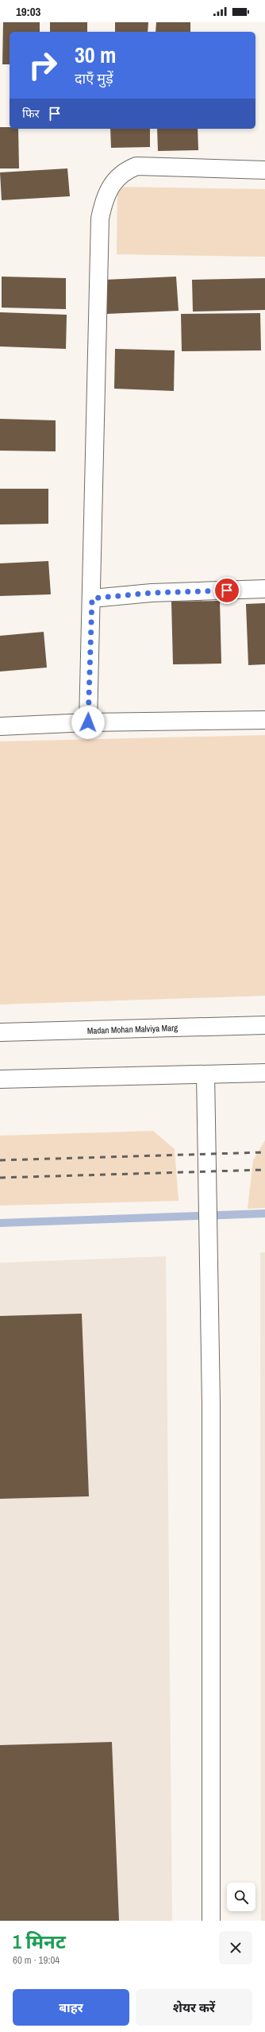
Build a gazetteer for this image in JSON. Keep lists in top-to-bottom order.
{
  "streets": {
    "street": ["Madan Mohan Malviya Marg"]
  },
  "page": {
    "status": "19:03",
    "turn": ["30 m", "दाएँ मुड़ें"],
    "then": "फिर",
    "heading": ["1 मिनट", "60 m · 19:04"],
    "buttons": ["बाहर", "शेयर करें"]
  }
}
